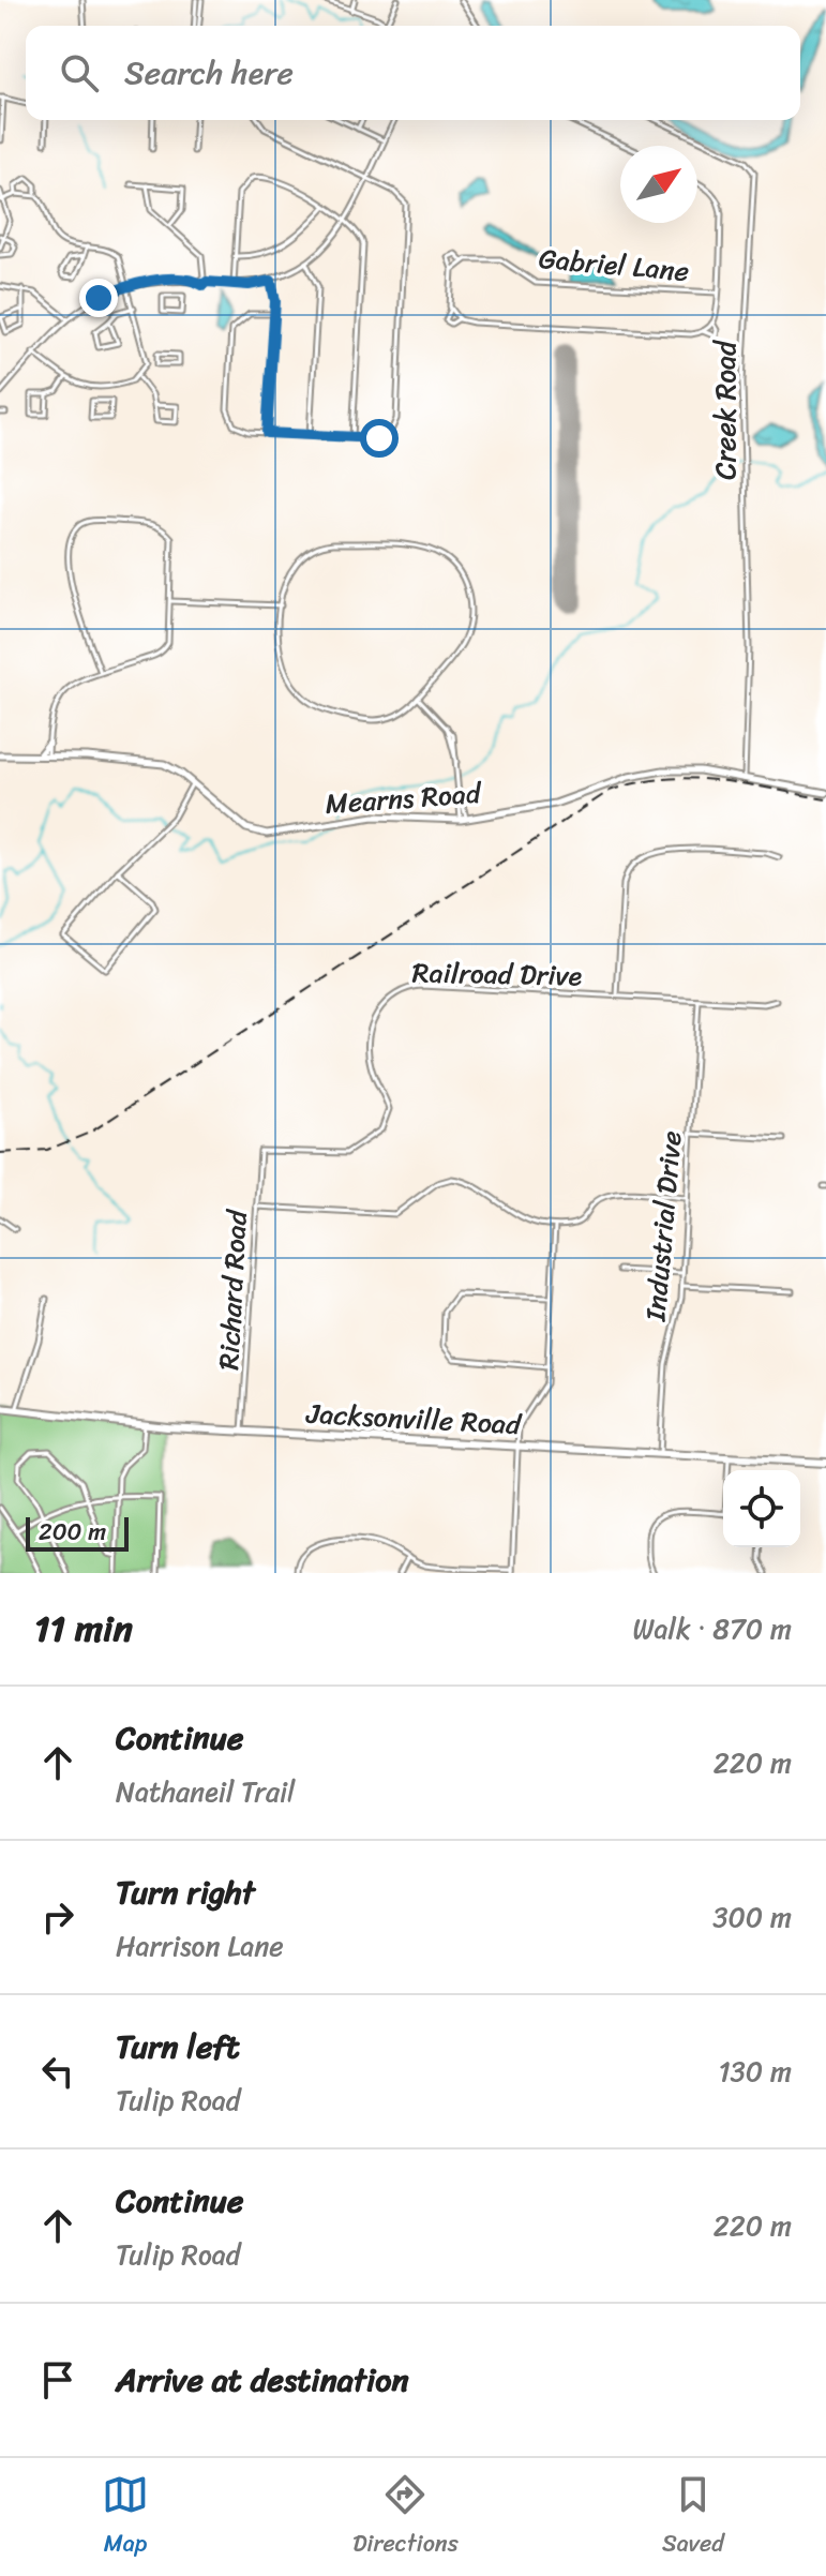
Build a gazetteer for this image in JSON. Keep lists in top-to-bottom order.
{
  "streets": {
    "main road": ["Jacksonville Road"],
    "street": [
      "Gabriel Lane",
      "Creek Road",
      "Mearns Road",
      "Railroad Drive",
      "Industrial Drive",
      "Richard Road"
    ]
  },
  "crossings": [
    ["Creek Road", "Mearns Road"],
    ["Railroad Drive", "Industrial Drive"],
    ["Railroad Drive", "Richard Road"],
    ["Industrial Drive", "Jacksonville Road"],
    ["Richard Road", "Jacksonville Road"]
  ],
  "scale_bar": "200 m",
  "north": "top right",
  "page": {
    "search": "Search here",
    "scale": "200 m",
    "heading": ["11 min", "Walk · 870 m"],
    "list": [
      ["Continue", "Nathaneil Trail", "220 m"],
      ["Turn right", "Harrison Lane", "300 m"],
      ["Turn left", "Tulip Road", "130 m"],
      ["Continue", "Tulip Road", "220 m"],
      "Arrive at destination"
    ],
    "nav": ["Map", "Directions", "Saved"]
  }
}
